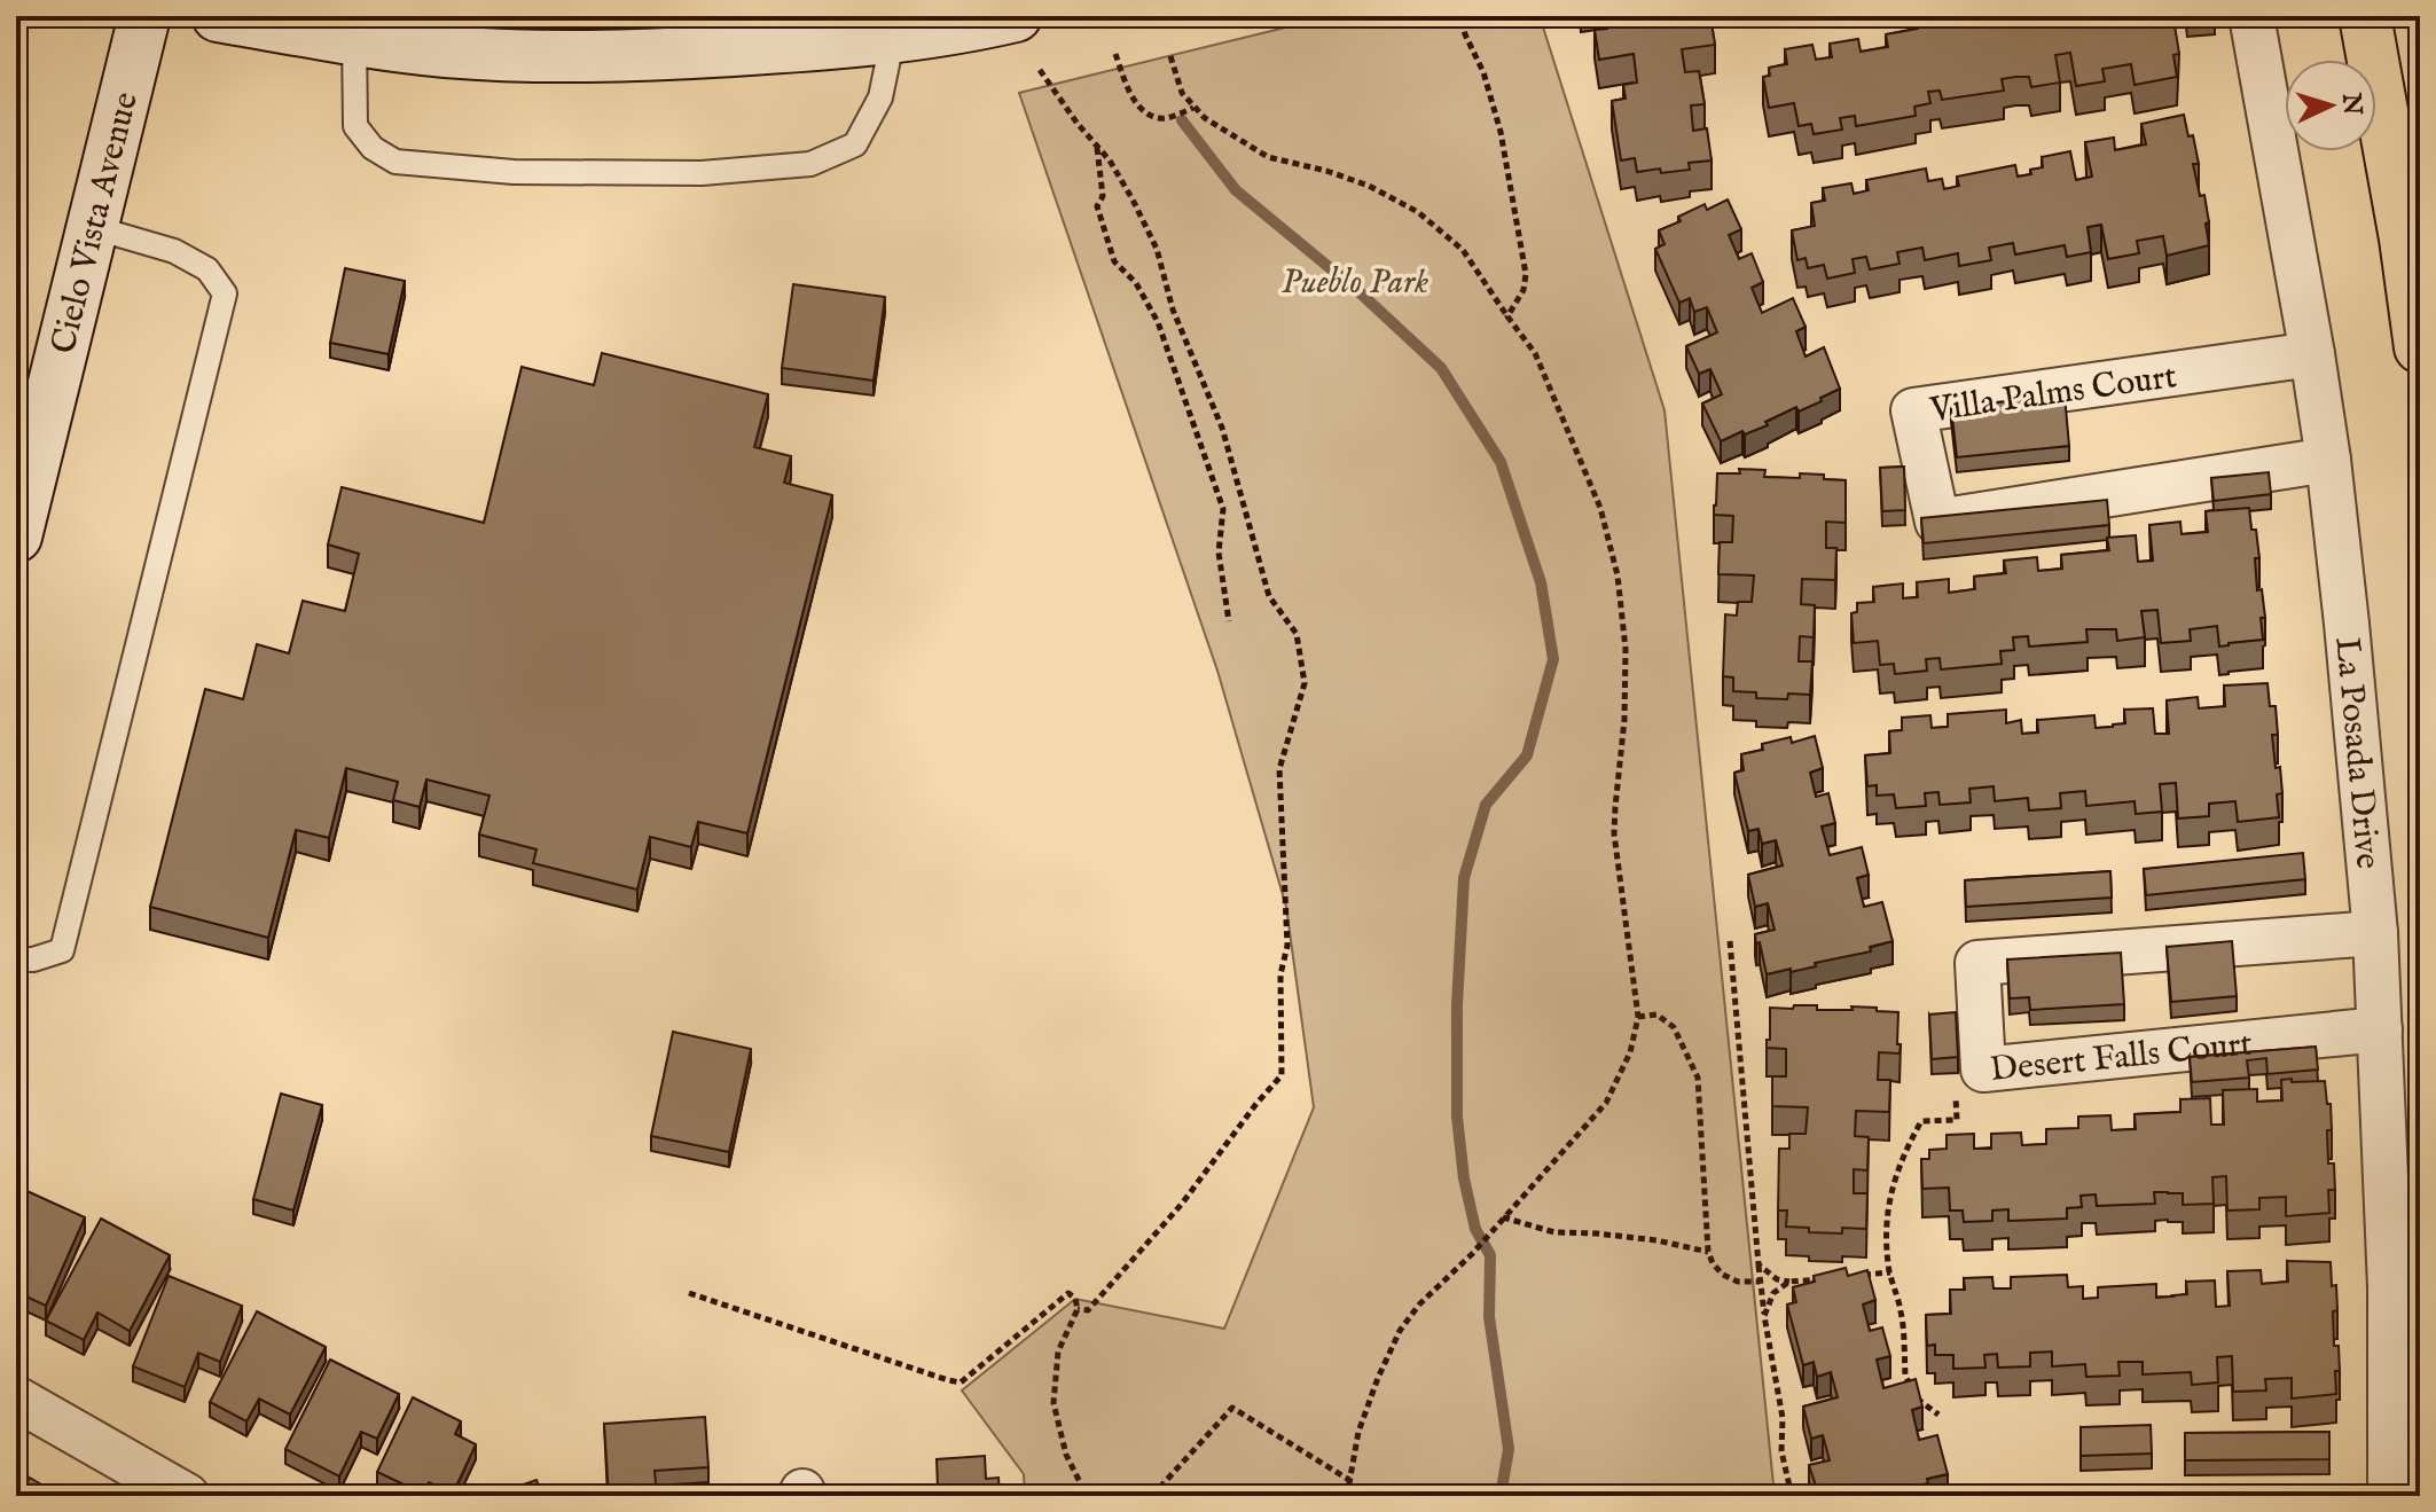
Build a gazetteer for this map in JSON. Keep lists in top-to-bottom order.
{
  "streets": {
    "street": [
      "Cielo Vista Avenue",
      "Villa Palms Court",
      "La Posada Drive",
      "Desert Falls Court"
    ]
  },
  "crossings": [
    ["Villa Palms Court", "La Posada Drive"],
    ["La Posada Drive", "Desert Falls Court"]
  ],
  "parks": ["Pueblo Park"],
  "north": "right"
}
